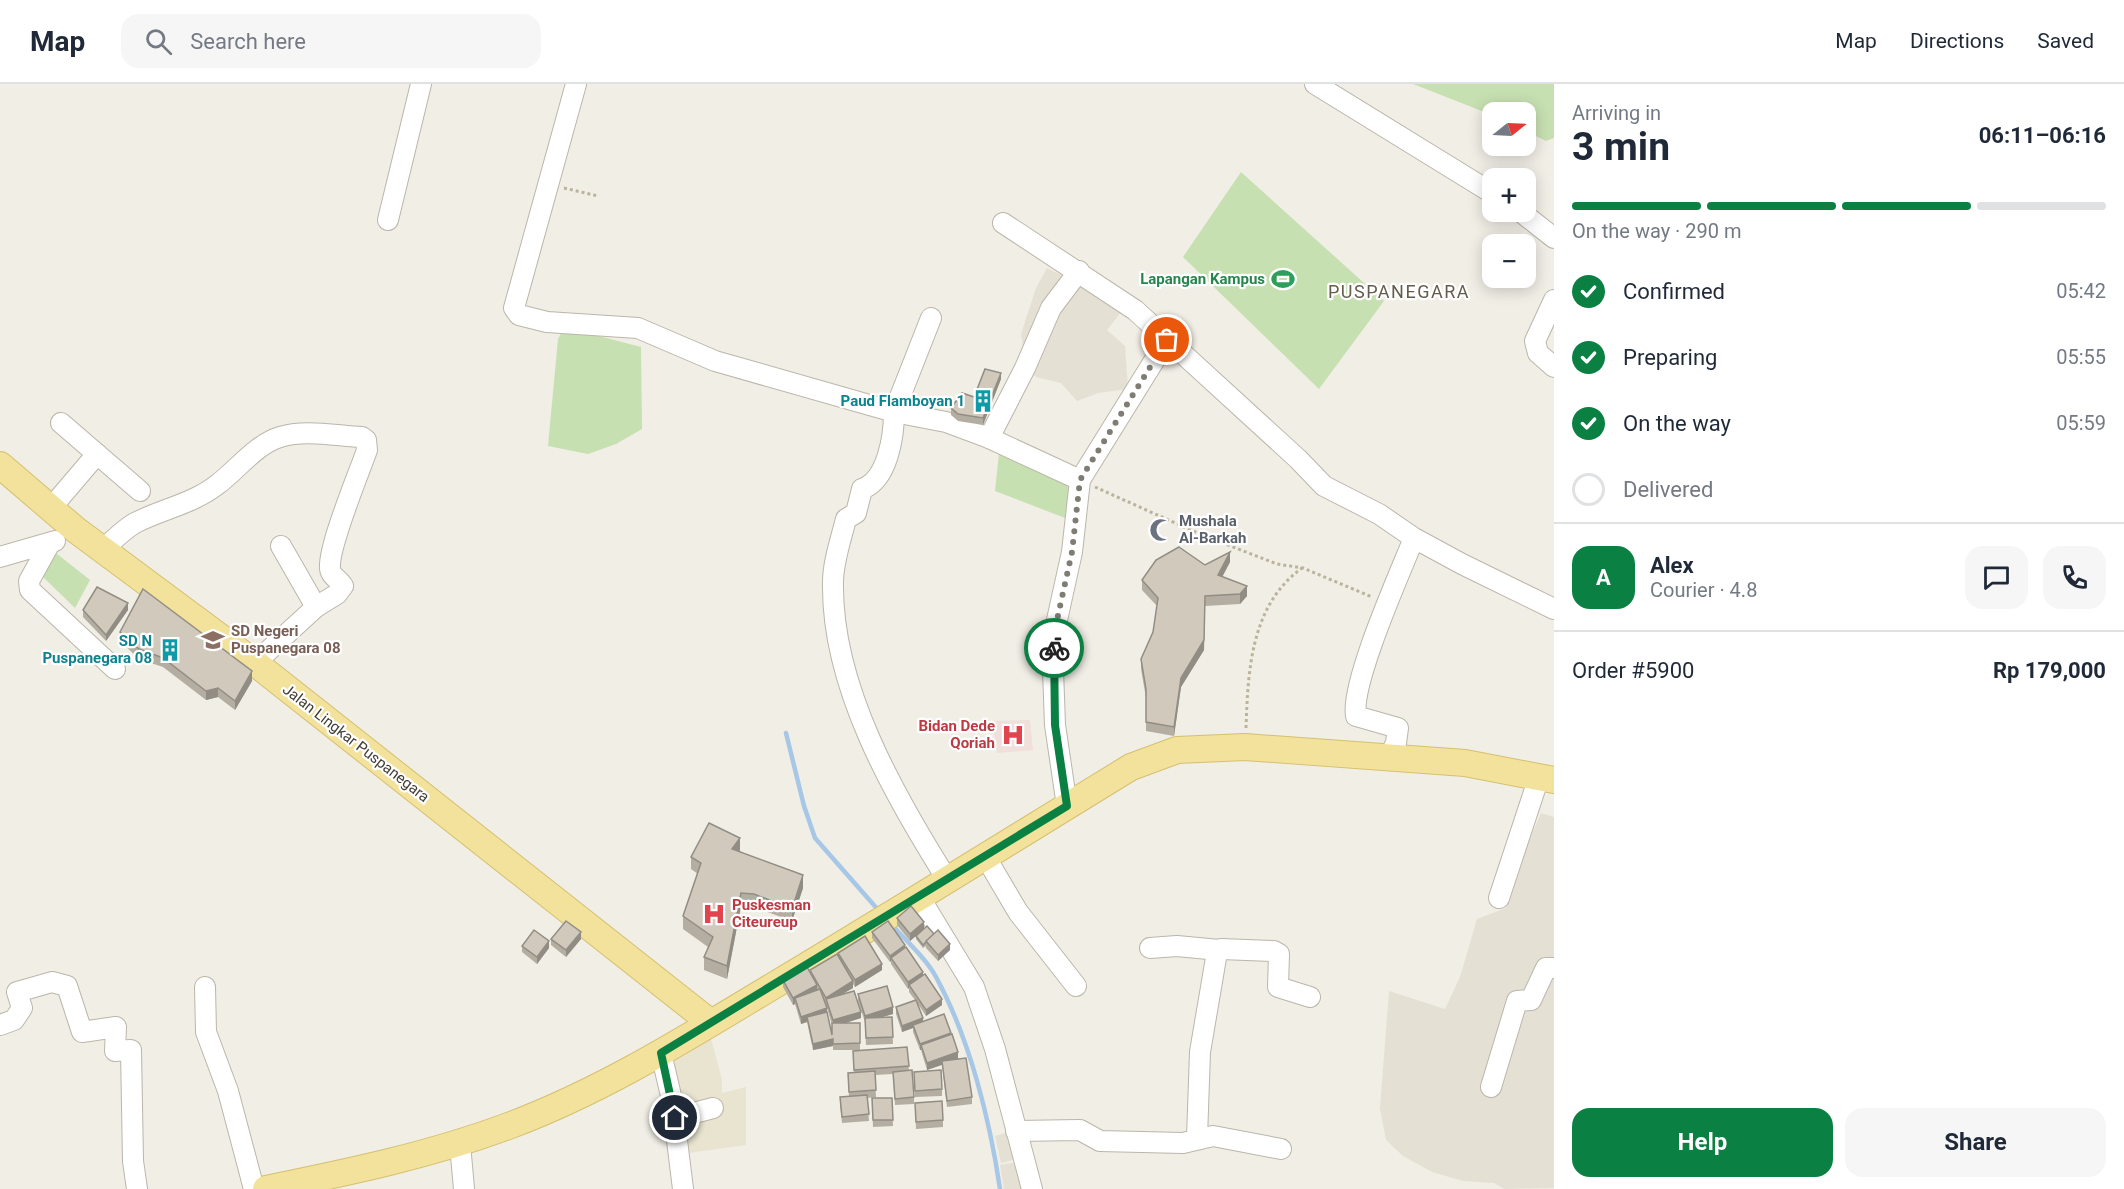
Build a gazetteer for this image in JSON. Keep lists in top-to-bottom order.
{
  "streets": {
    "main road": ["Jalan Lingkar Puspanegara"]
  },
  "districts": ["PUSPANEGARA"],
  "places": {
    "sports": ["Lapangan Kampus"],
    "building": ["Paud Flamboyan 1", "SD N Puspanegara 08"],
    "mosque": ["Mushala Al-Barkah"],
    "school or university": ["SD Negeri Puspanegara 08"],
    "hospital": ["Bidan Dede Qoriah", "Puskesman Citeureup"]
  },
  "north": "right",
  "page": {
    "header": "Map",
    "search": "Search here",
    "nav": ["Map", "Directions", "Saved"],
    "heading": ["3 min", "Arriving in", "06:11–06:16"],
    "panel": [
      "Alex",
      "Courier · 4.8",
      "Order #5900",
      "Rp 179,000"
    ],
    "map_buttons": ["+", "−"],
    "bar": "On the way · 290 m",
    "list": [
      ["Confirmed", "05:42"],
      ["Preparing", "05:55"],
      ["On the way", "05:59"],
      "Delivered"
    ],
    "round": "A",
    "buttons": ["Help", "Share"]
  }
}
